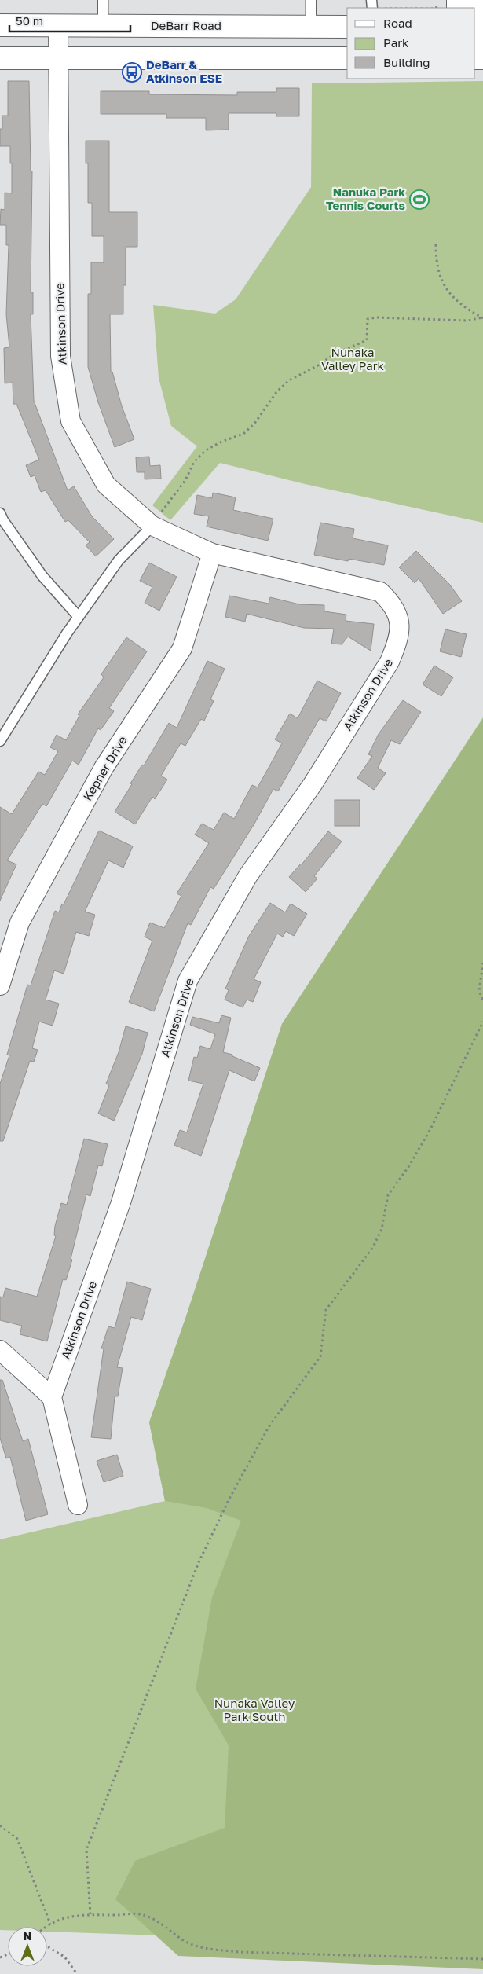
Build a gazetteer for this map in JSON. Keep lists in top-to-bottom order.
{
  "streets": {
    "main road": ["DeBarr Road"],
    "street": ["Atkinson Drive", "Kepner Drive"]
  },
  "crossings": [
    ["DeBarr Road", "Atkinson Drive"],
    ["Atkinson Drive", "Kepner Drive"]
  ],
  "parks": ["Nunaka Valley Park", "Nunaka Valley Park South"],
  "places": {
    "bus stop": ["DeBarr & Atkinson ESE"],
    "sports": ["Nanuka Park Tennis Courts"]
  },
  "legend": ["Road", "Park", "Building"],
  "scale_bar": "50 m",
  "north": "top"
}
